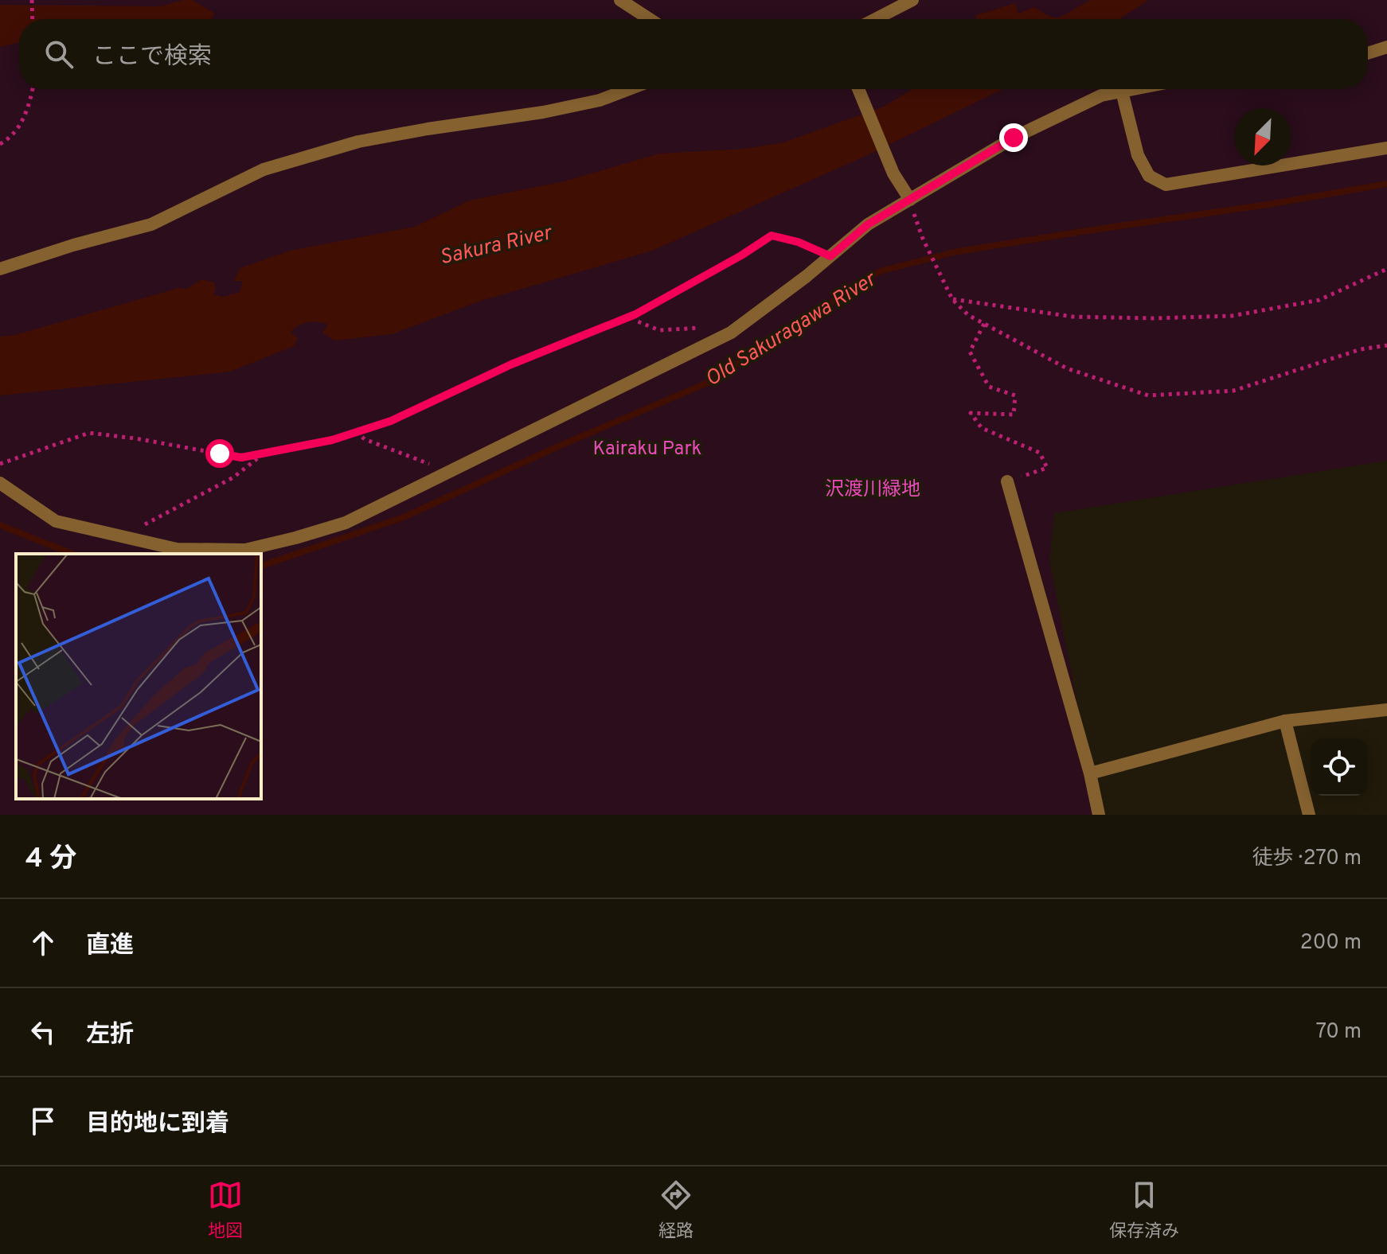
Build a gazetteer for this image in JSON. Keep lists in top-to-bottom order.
{
  "water": ["Sakura River", "Old Sakuragawa River"],
  "parks": ["Kairaku Park", "沢渡川緑地"],
  "north": "bottom left",
  "page": {
    "search": "ここで検索",
    "heading": ["4 分", "徒歩 · 270 m"],
    "list": [
      ["直進", "200 m"],
      ["左折", "70 m"],
      "目的地に到着"
    ],
    "nav": ["地図", "経路", "保存済み"]
  }
}
